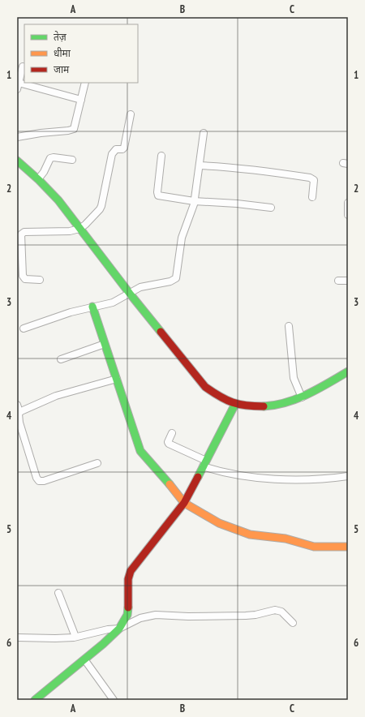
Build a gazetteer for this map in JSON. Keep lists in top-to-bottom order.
{
  "legend": ["तेज़", "धीमा", "जाम"],
  "grid": {
    "columns": ["A", "B", "C"],
    "rows": [
      "1",
      "2",
      "3",
      "4",
      "5",
      "6"
    ]
  }
}
